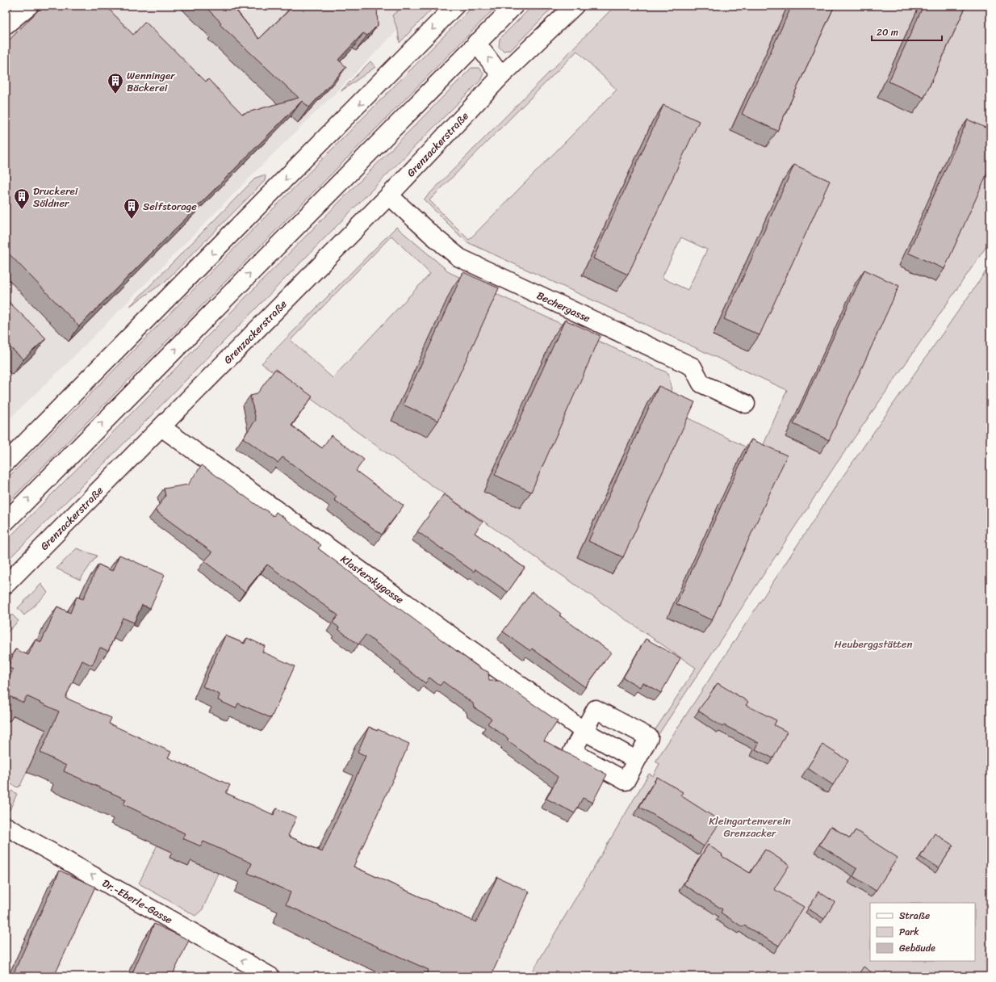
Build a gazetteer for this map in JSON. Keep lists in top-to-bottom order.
{
  "streets": {
    "street": [
      "Grenzackerstraße",
      "Bechergasse",
      "Klasterskygasse",
      "Dr.-Eberle-Gasse"
    ]
  },
  "crossings": [
    ["Grenzackerstraße", "Bechergasse"],
    ["Grenzackerstraße", "Klasterskygasse"]
  ],
  "one_way": ["Dr.-Eberle-Gasse"],
  "parks": ["Heuberggstätten", "Kleingartenverein Grenzacker"],
  "places": {
    "building": ["Wenninger Bäckerei", "Druckerei Söldner", "Selfstorage"]
  },
  "legend": ["Straße", "Park", "Gebäude"],
  "scale_bar": "20 m"
}
